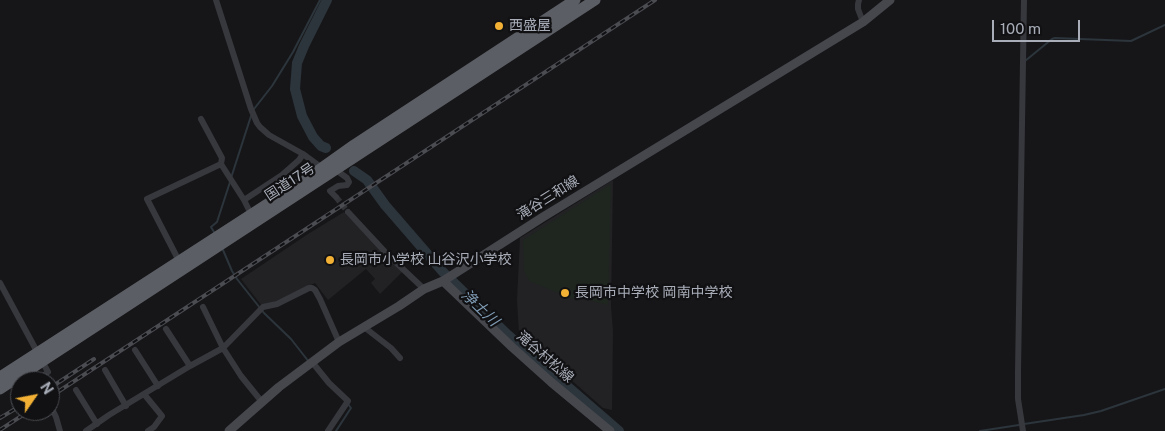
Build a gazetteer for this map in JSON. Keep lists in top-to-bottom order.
{
  "streets": {
    "highway": ["国道17号"],
    "main road": ["滝谷三和線", "滝谷村松線"]
  },
  "crossings": [
    ["滝谷三和線", "滝谷村松線"]
  ],
  "water": ["浄土川"],
  "places": ["西盛屋", "長岡市小学校 山谷沢小学校", "長岡市中学校 岡南中学校"],
  "scale_bar": "100 m",
  "north": "top right"
}
